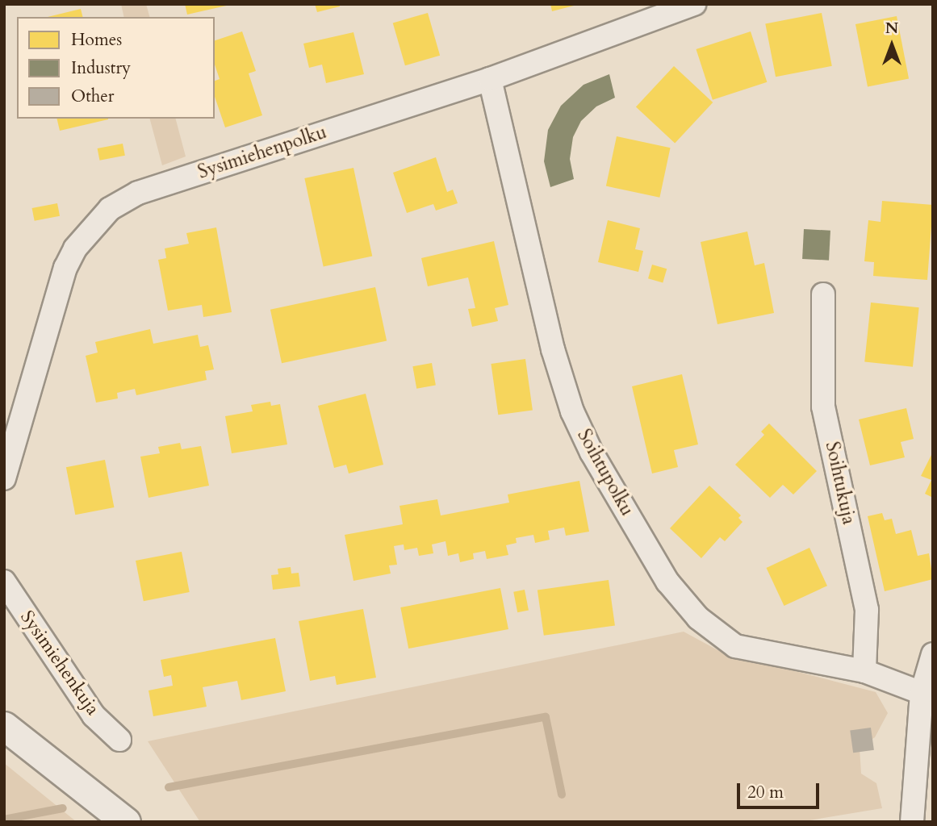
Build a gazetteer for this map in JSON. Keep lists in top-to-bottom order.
{
  "streets": {
    "street": [
      "Sysimiehenpolku",
      "Soihtupolku",
      "Soihtukuja",
      "Sysimiehenkuja"
    ]
  },
  "crossings": [
    ["Sysimiehenpolku", "Soihtupolku"],
    ["Soihtupolku", "Soihtukuja"]
  ],
  "legend": ["Homes", "Industry", "Other"],
  "scale_bar": "20 m",
  "north": "top"
}
